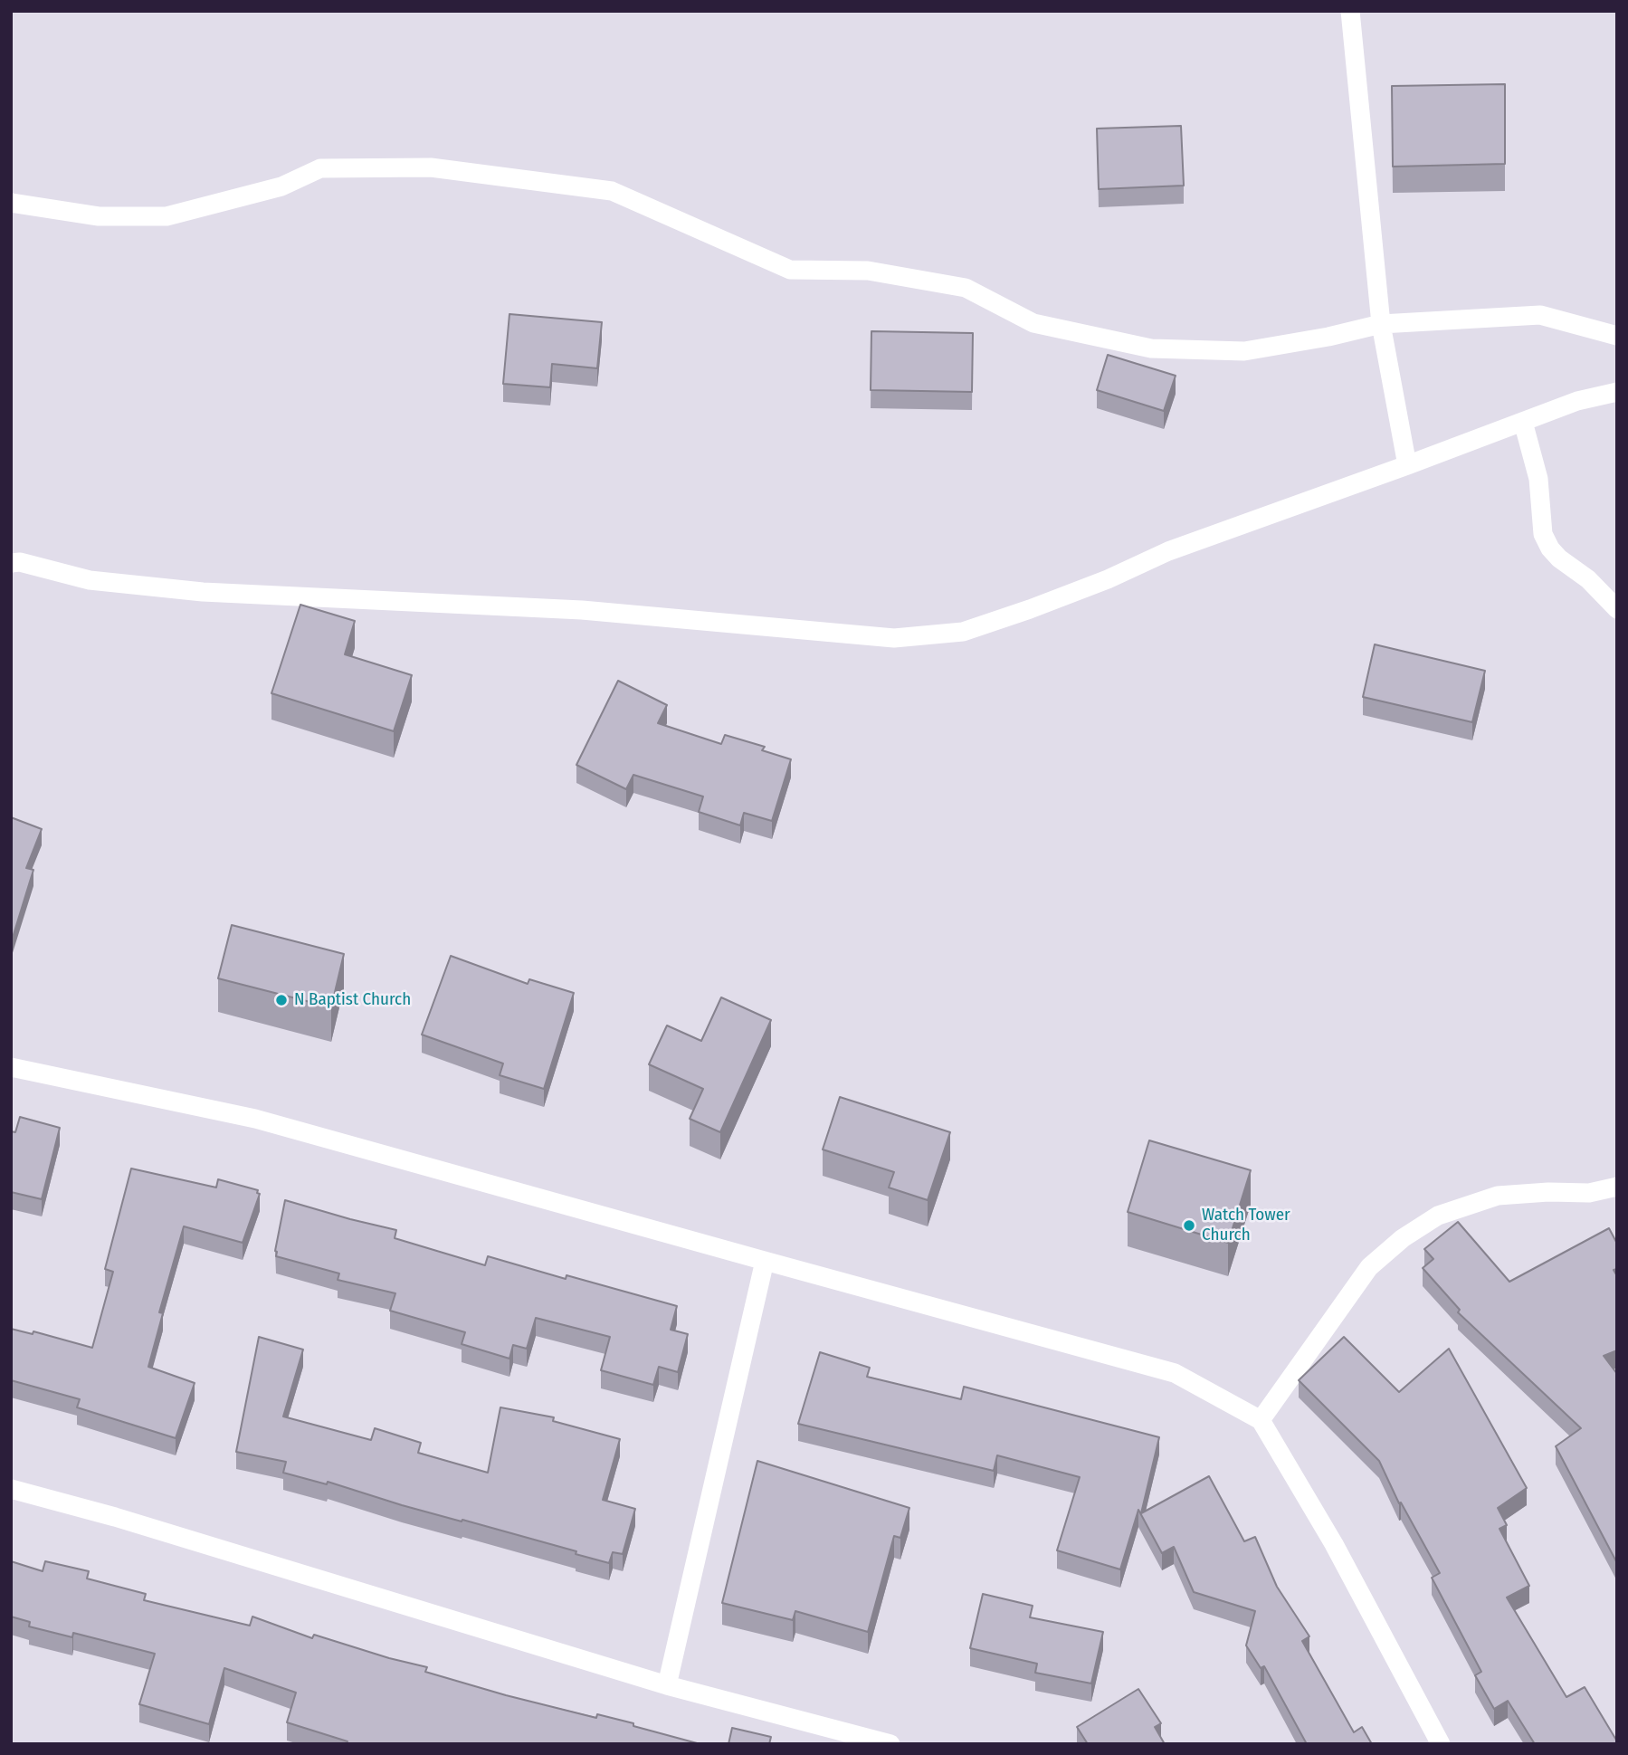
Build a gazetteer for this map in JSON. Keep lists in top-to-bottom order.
{
  "places": ["N Baptist Church", "Watch Tower Church"]
}
